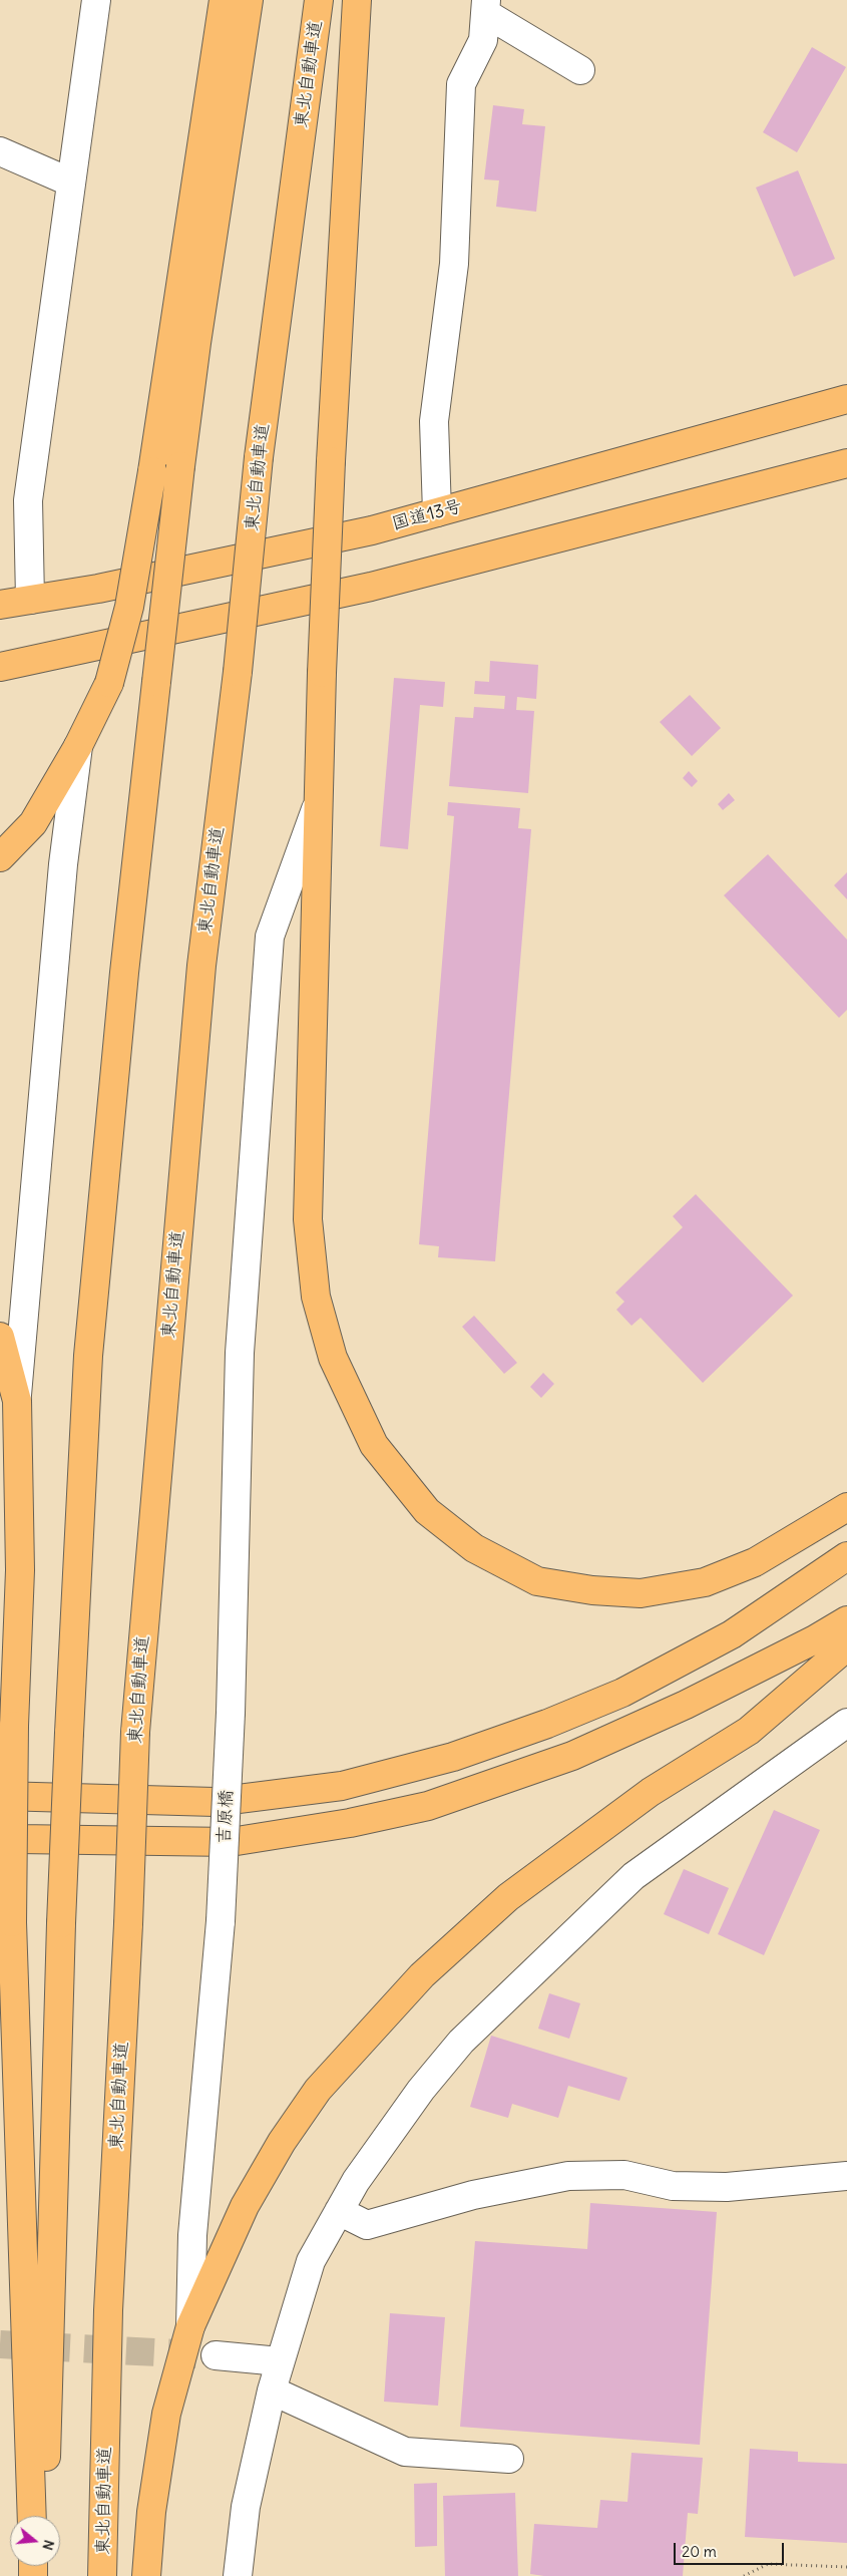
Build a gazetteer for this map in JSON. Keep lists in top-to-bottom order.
{
  "streets": {
    "highway": ["東北自動車道", "国道13号"],
    "street": ["吉原橋"]
  },
  "scale_bar": "20 m",
  "north": "right"
}
